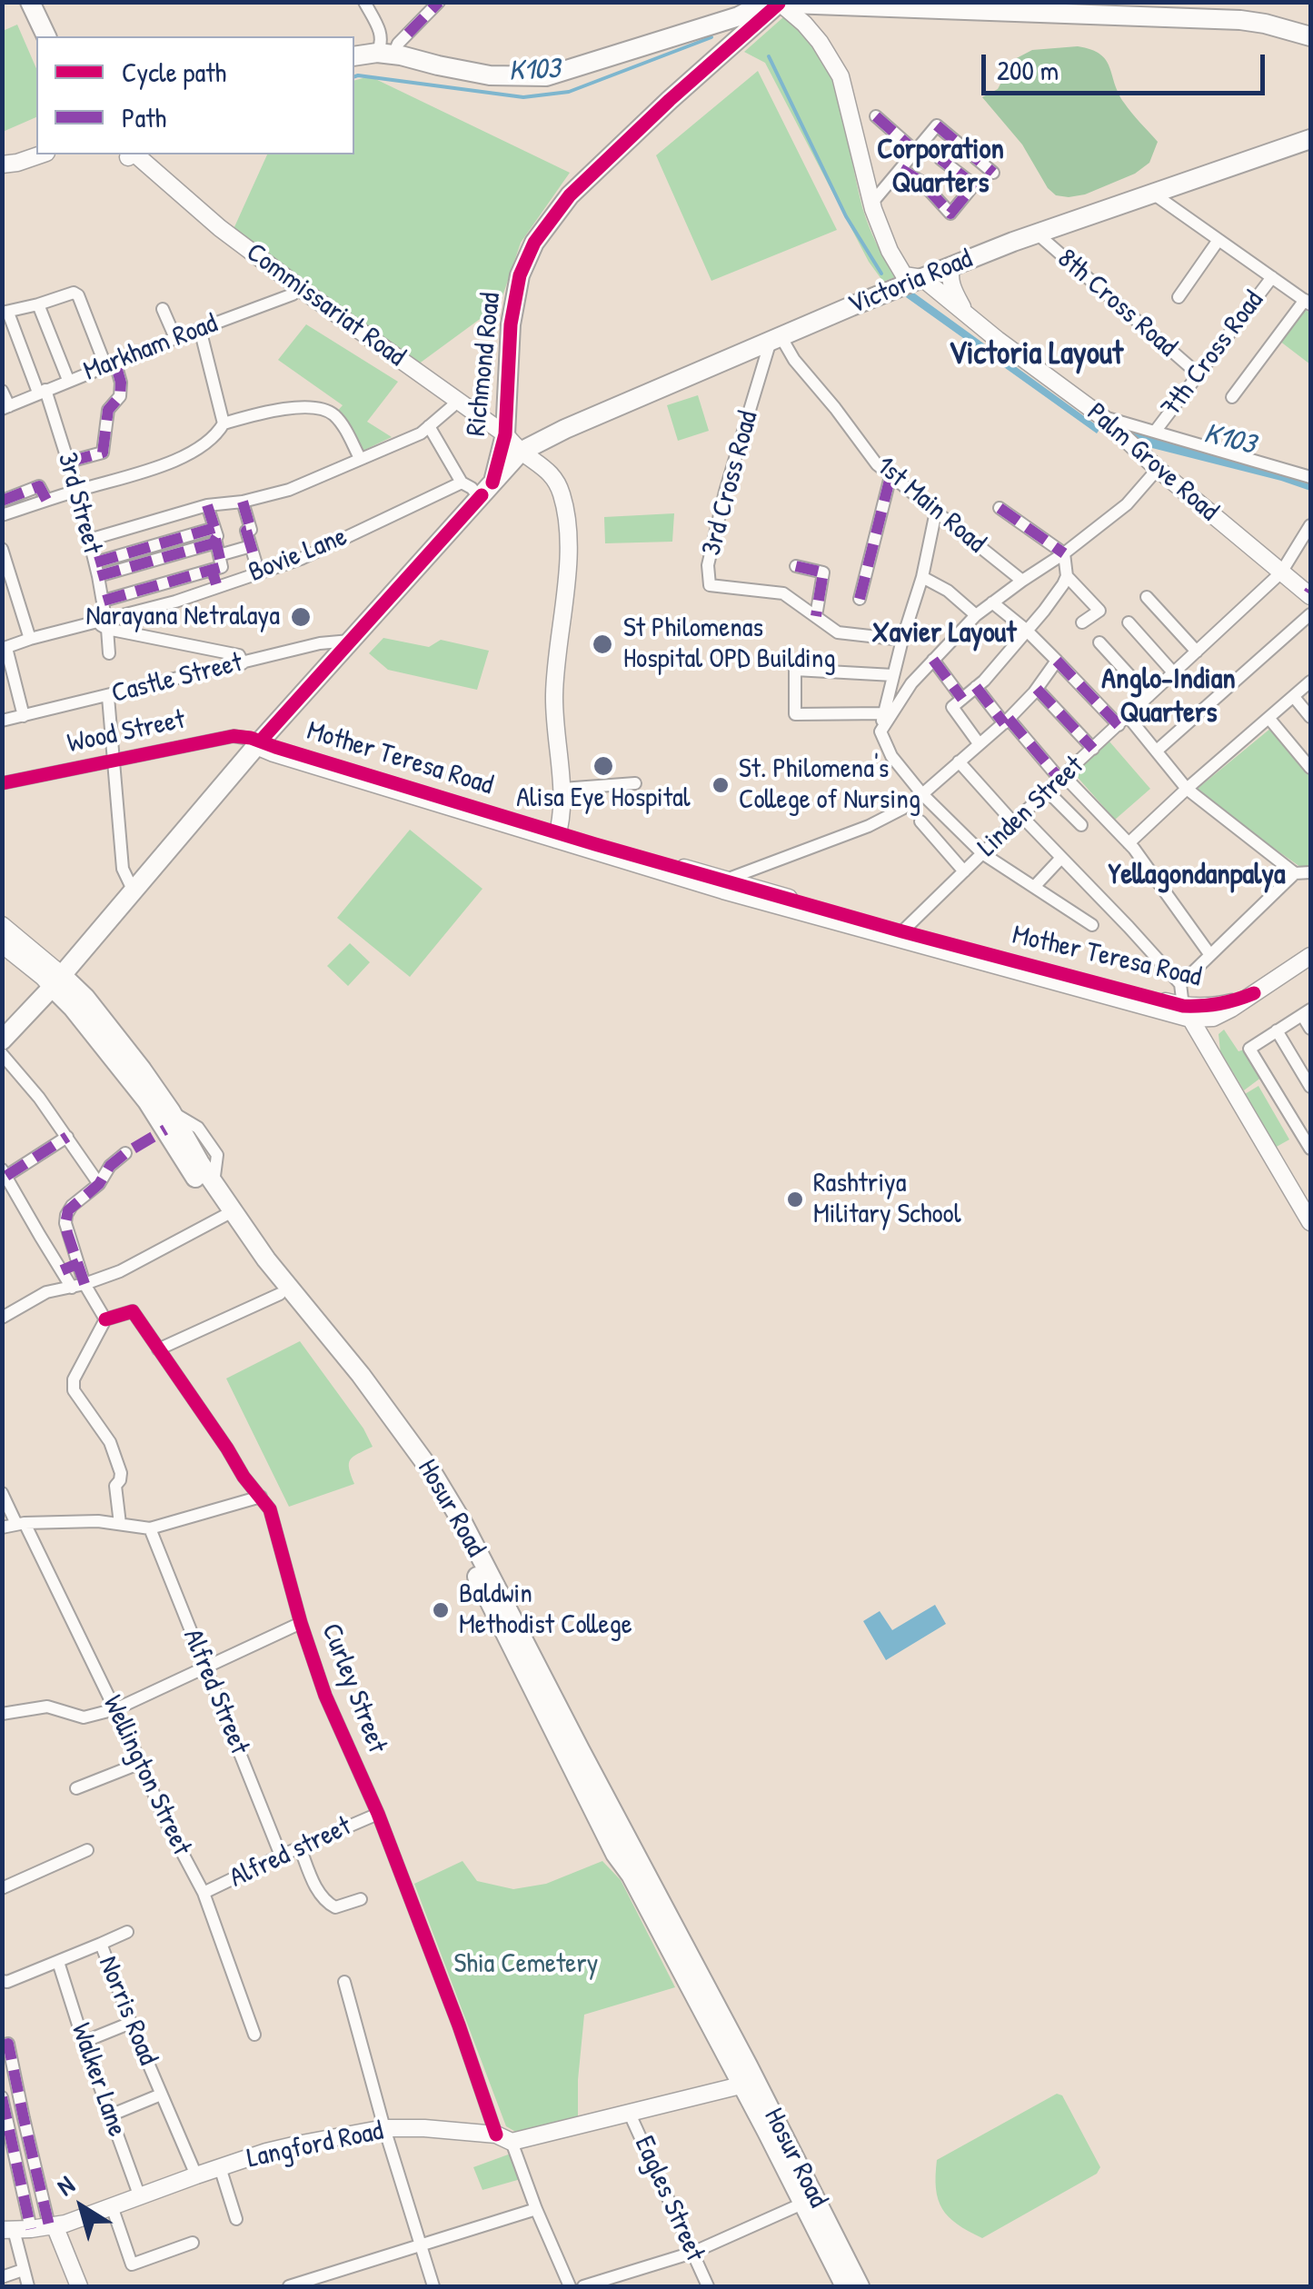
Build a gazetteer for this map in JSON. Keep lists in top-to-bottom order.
{
  "streets": {
    "main road": ["Victoria Road", "Richmond Road", "Hosur Road"],
    "street": [
      "8th Cross Road",
      "Commissariat Road",
      "Markham Road",
      "7th Cross Road",
      "Palm Grove Road",
      "3rd Cross Road",
      "3rd Street",
      "1st Main Road",
      "Bovie Lane",
      "Castle Street",
      "Wood Street",
      "Mother Teresa Road",
      "Linden Street",
      "Curley Street",
      "Alfred Street",
      "Wellington Street",
      "Alfred street",
      "Norris Road",
      "Walker Lane",
      "Langford Road",
      "Eagles Street"
    ]
  },
  "crossings": [
    ["Victoria Road", "8th Cross Road"],
    ["Victoria Road", "Commissariat Road"],
    ["Victoria Road", "Richmond Road"],
    ["Victoria Road", "Palm Grove Road"],
    ["Victoria Road", "3rd Cross Road"],
    ["Victoria Road", "1st Main Road"],
    ["8th Cross Road", "7th Cross Road"],
    ["Commissariat Road", "Markham Road"],
    ["Commissariat Road", "Richmond Road"],
    ["Markham Road", "3rd Street"],
    ["Richmond Road", "Castle Street"],
    ["Richmond Road", "Wood Street"],
    ["Richmond Road", "Mother Teresa Road"],
    ["Richmond Road", "Hosur Road"],
    ["Palm Grove Road", "Linden Street"],
    ["3rd Cross Road", "1st Main Road"],
    ["3rd Street", "Bovie Lane"],
    ["Wood Street", "Mother Teresa Road"],
    ["Mother Teresa Road", "Linden Street"],
    ["Hosur Road", "Langford Road"],
    ["Curley Street", "Alfred street"],
    ["Curley Street", "Langford Road"],
    ["Alfred Street", "Alfred street"],
    ["Wellington Street", "Alfred street"],
    ["Norris Road", "Walker Lane"],
    ["Norris Road", "Langford Road"],
    ["Walker Lane", "Langford Road"],
    ["Langford Road", "Eagles Street"]
  ],
  "districts": [
    "Corporation Quarters",
    "Victoria Layout",
    "Xavier Layout",
    "Anglo-Indian Quarters",
    "Yellagondanpalya"
  ],
  "water": ["K103"],
  "parks": ["Shia Cemetery"],
  "places": [
    "Narayana Netralaya",
    "St Philomenas Hospital OPD Building",
    "Alisa Eye Hospital",
    "St. Philomena's College of Nursing",
    "Rashtriya Military School",
    "Baldwin Methodist College"
  ],
  "legend": ["Cycle path", "Path"],
  "scale_bar": "200 m",
  "north": "top left"
}
